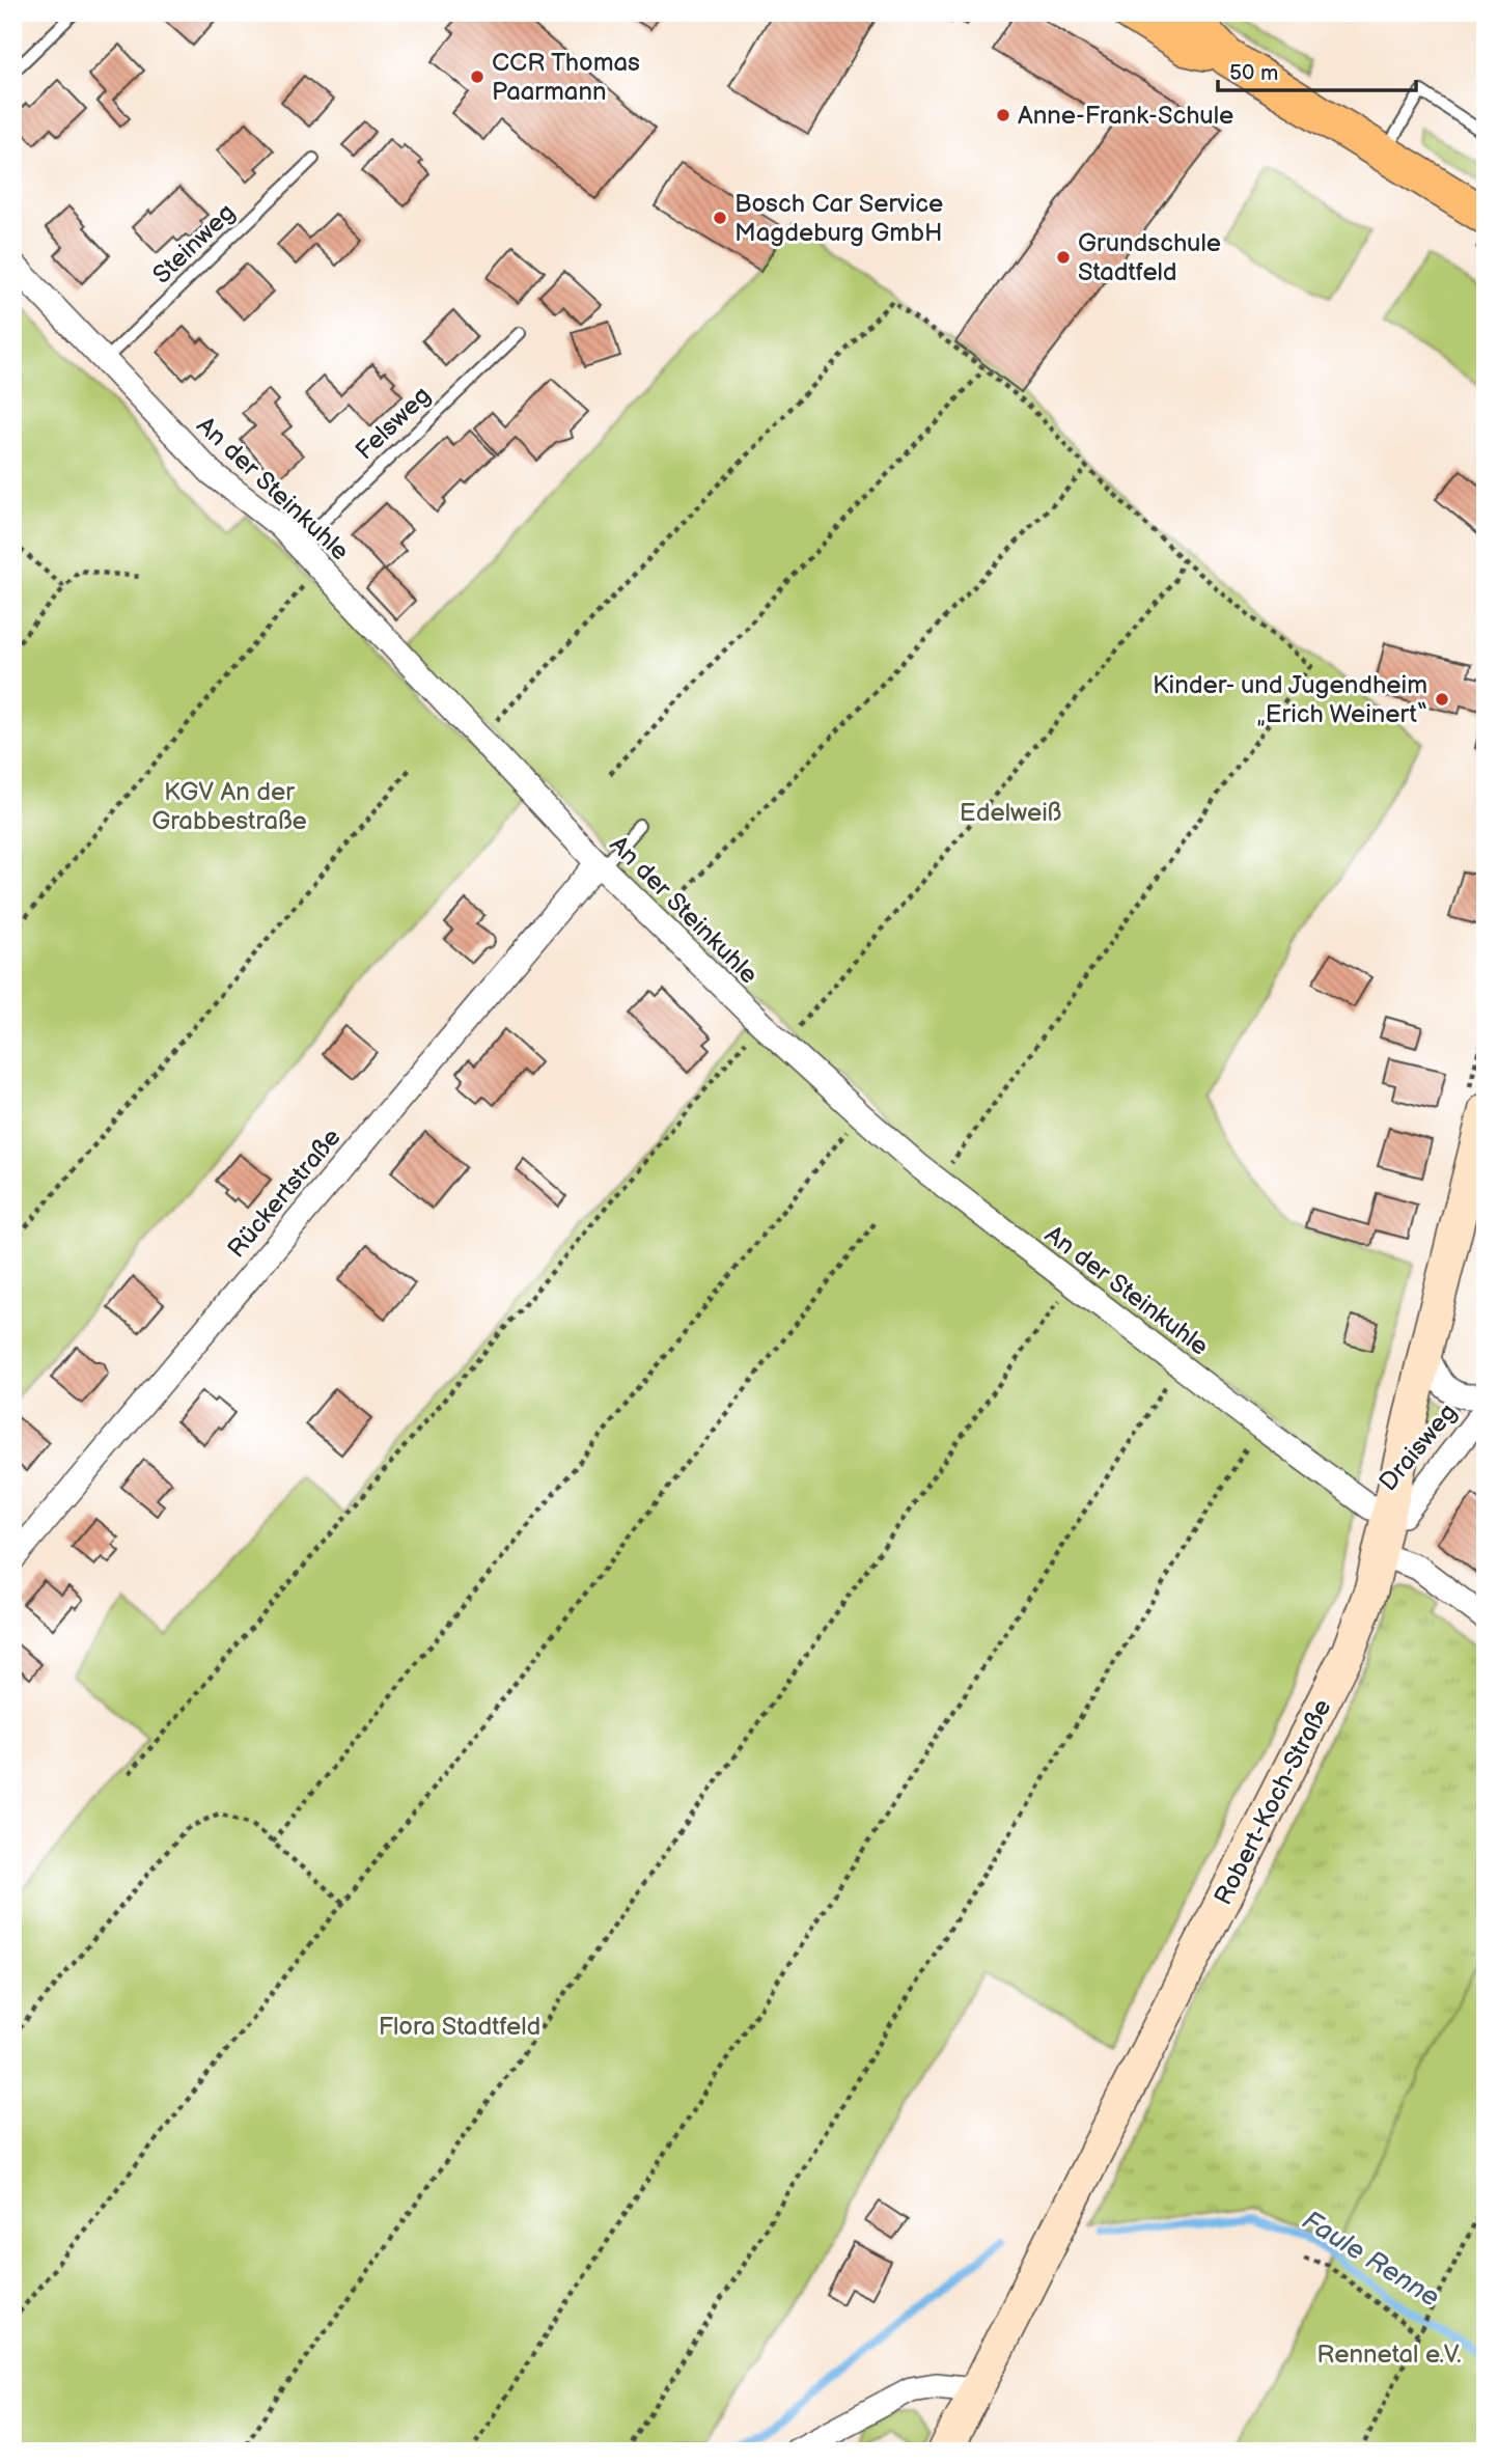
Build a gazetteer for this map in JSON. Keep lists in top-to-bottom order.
{
  "streets": {
    "street": [
      "An der Steinkuhle",
      "Rückertstraße",
      "Draisweg",
      "Robert-Koch-Straße"
    ],
    "lane": ["Steinweg", "Felsweg"]
  },
  "crossings": [
    ["Steinweg", "An der Steinkuhle"],
    ["Felsweg", "An der Steinkuhle"],
    ["An der Steinkuhle", "Rückertstraße"],
    ["An der Steinkuhle", "Draisweg"],
    ["An der Steinkuhle", "Robert-Koch-Straße"],
    ["Draisweg", "Robert-Koch-Straße"]
  ],
  "water": ["Faule Renne"],
  "parks": [
    "KGV An der Grabbestraße",
    "Edelweiß",
    "Flora Stadtfeld",
    "Rennetal e.V."
  ],
  "places": [
    "CCR Thomas Paarmann",
    "Anne-Frank-Schule",
    "Bosch Car Service Magdeburg GmbH",
    "Grundschule Stadtfeld",
    "Kinder- und Jugendheim „Erich Weinert“"
  ],
  "scale_bar": "50 m"
}
